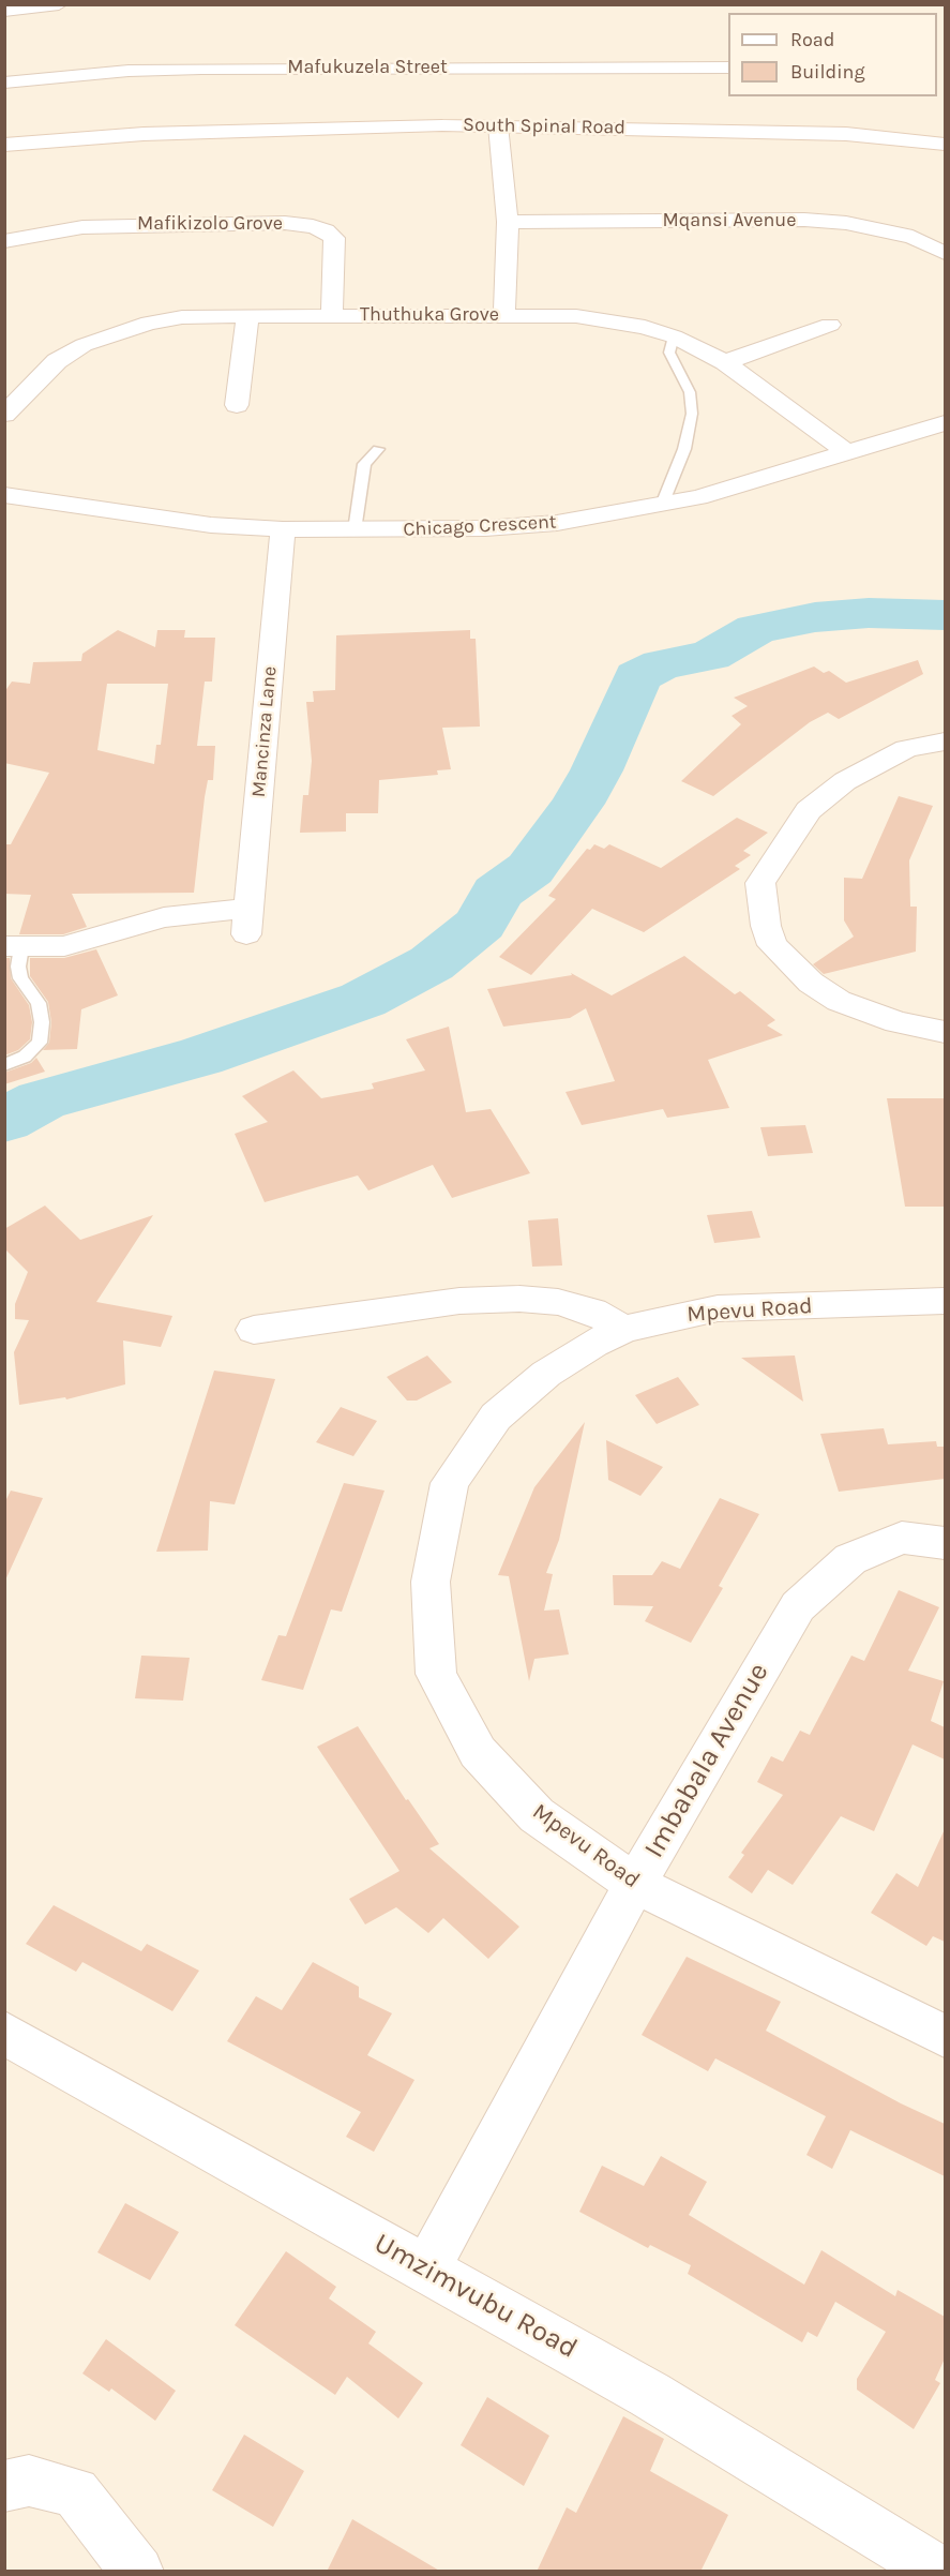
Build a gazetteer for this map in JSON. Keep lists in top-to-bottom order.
{
  "streets": {
    "street": [
      "Mafukuzela Street",
      "South Spinal Road",
      "Mqansi Avenue",
      "Mafikizolo Grove",
      "Thuthuka Grove",
      "Chicago Crescent",
      "Mancinza Lane",
      "Mpevu Road",
      "Imbabala Avenue",
      "Umzimvubu Road"
    ]
  },
  "crossings": [
    ["Mafikizolo Grove", "Thuthuka Grove"],
    ["Thuthuka Grove", "Chicago Crescent"],
    ["Chicago Crescent", "Mancinza Lane"],
    ["Mpevu Road", "Imbabala Avenue"],
    ["Imbabala Avenue", "Umzimvubu Road"]
  ],
  "legend": ["Road", "Building"]
}
